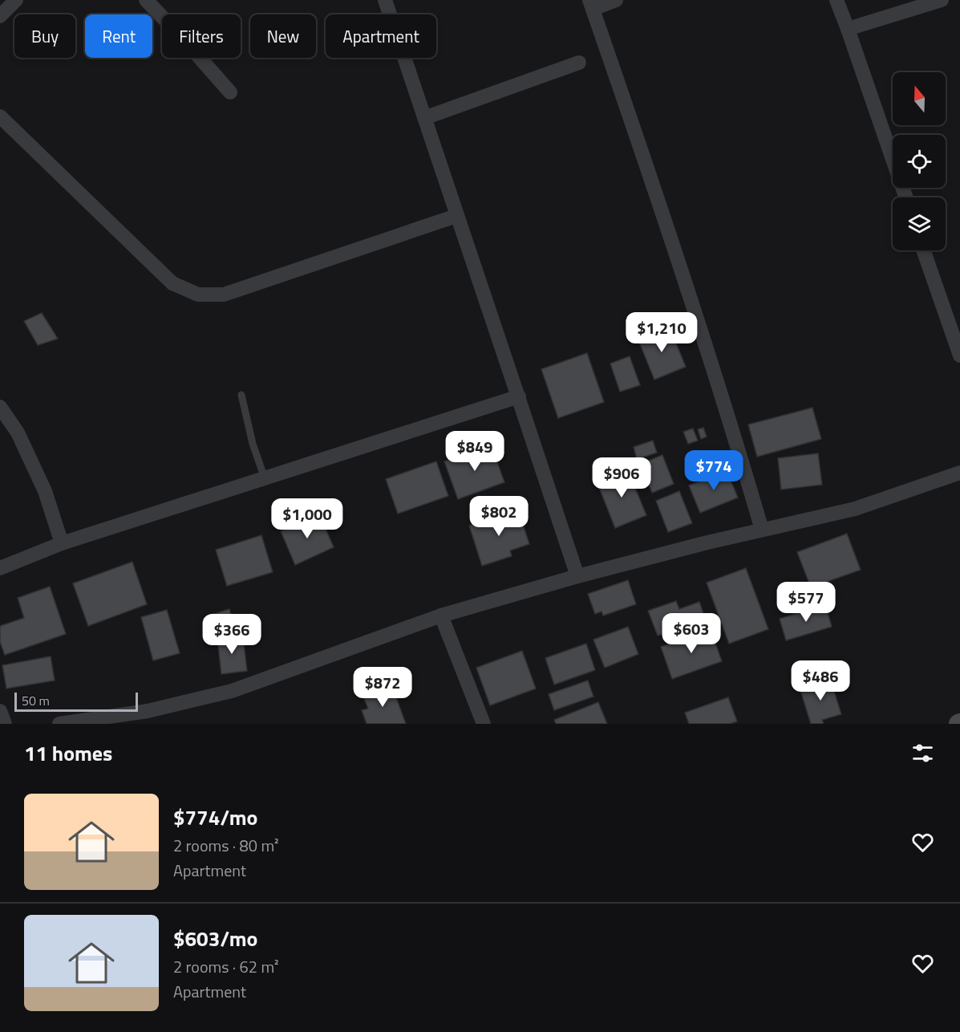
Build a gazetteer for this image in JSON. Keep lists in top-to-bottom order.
{
  "scale_bar": "50 m",
  "north": "top",
  "page": {
    "chip": [
      "Buy",
      "Rent",
      "Filters",
      "New",
      "Apartment"
    ],
    "price": [
      "$1,210",
      "$849",
      "$774",
      "$906",
      "$802",
      "$1,000",
      "$577",
      "$603",
      "$366",
      "$486",
      "$872"
    ],
    "scale": "50 m",
    "heading": "11 homes",
    "list": [
      {
        "name": "$774/mo",
        "note": "2 rooms · 80 m² · Apartment"
      },
      {
        "name": "$603/mo",
        "note": "2 rooms · 62 m² · Apartment"
      }
    ]
  }
}
